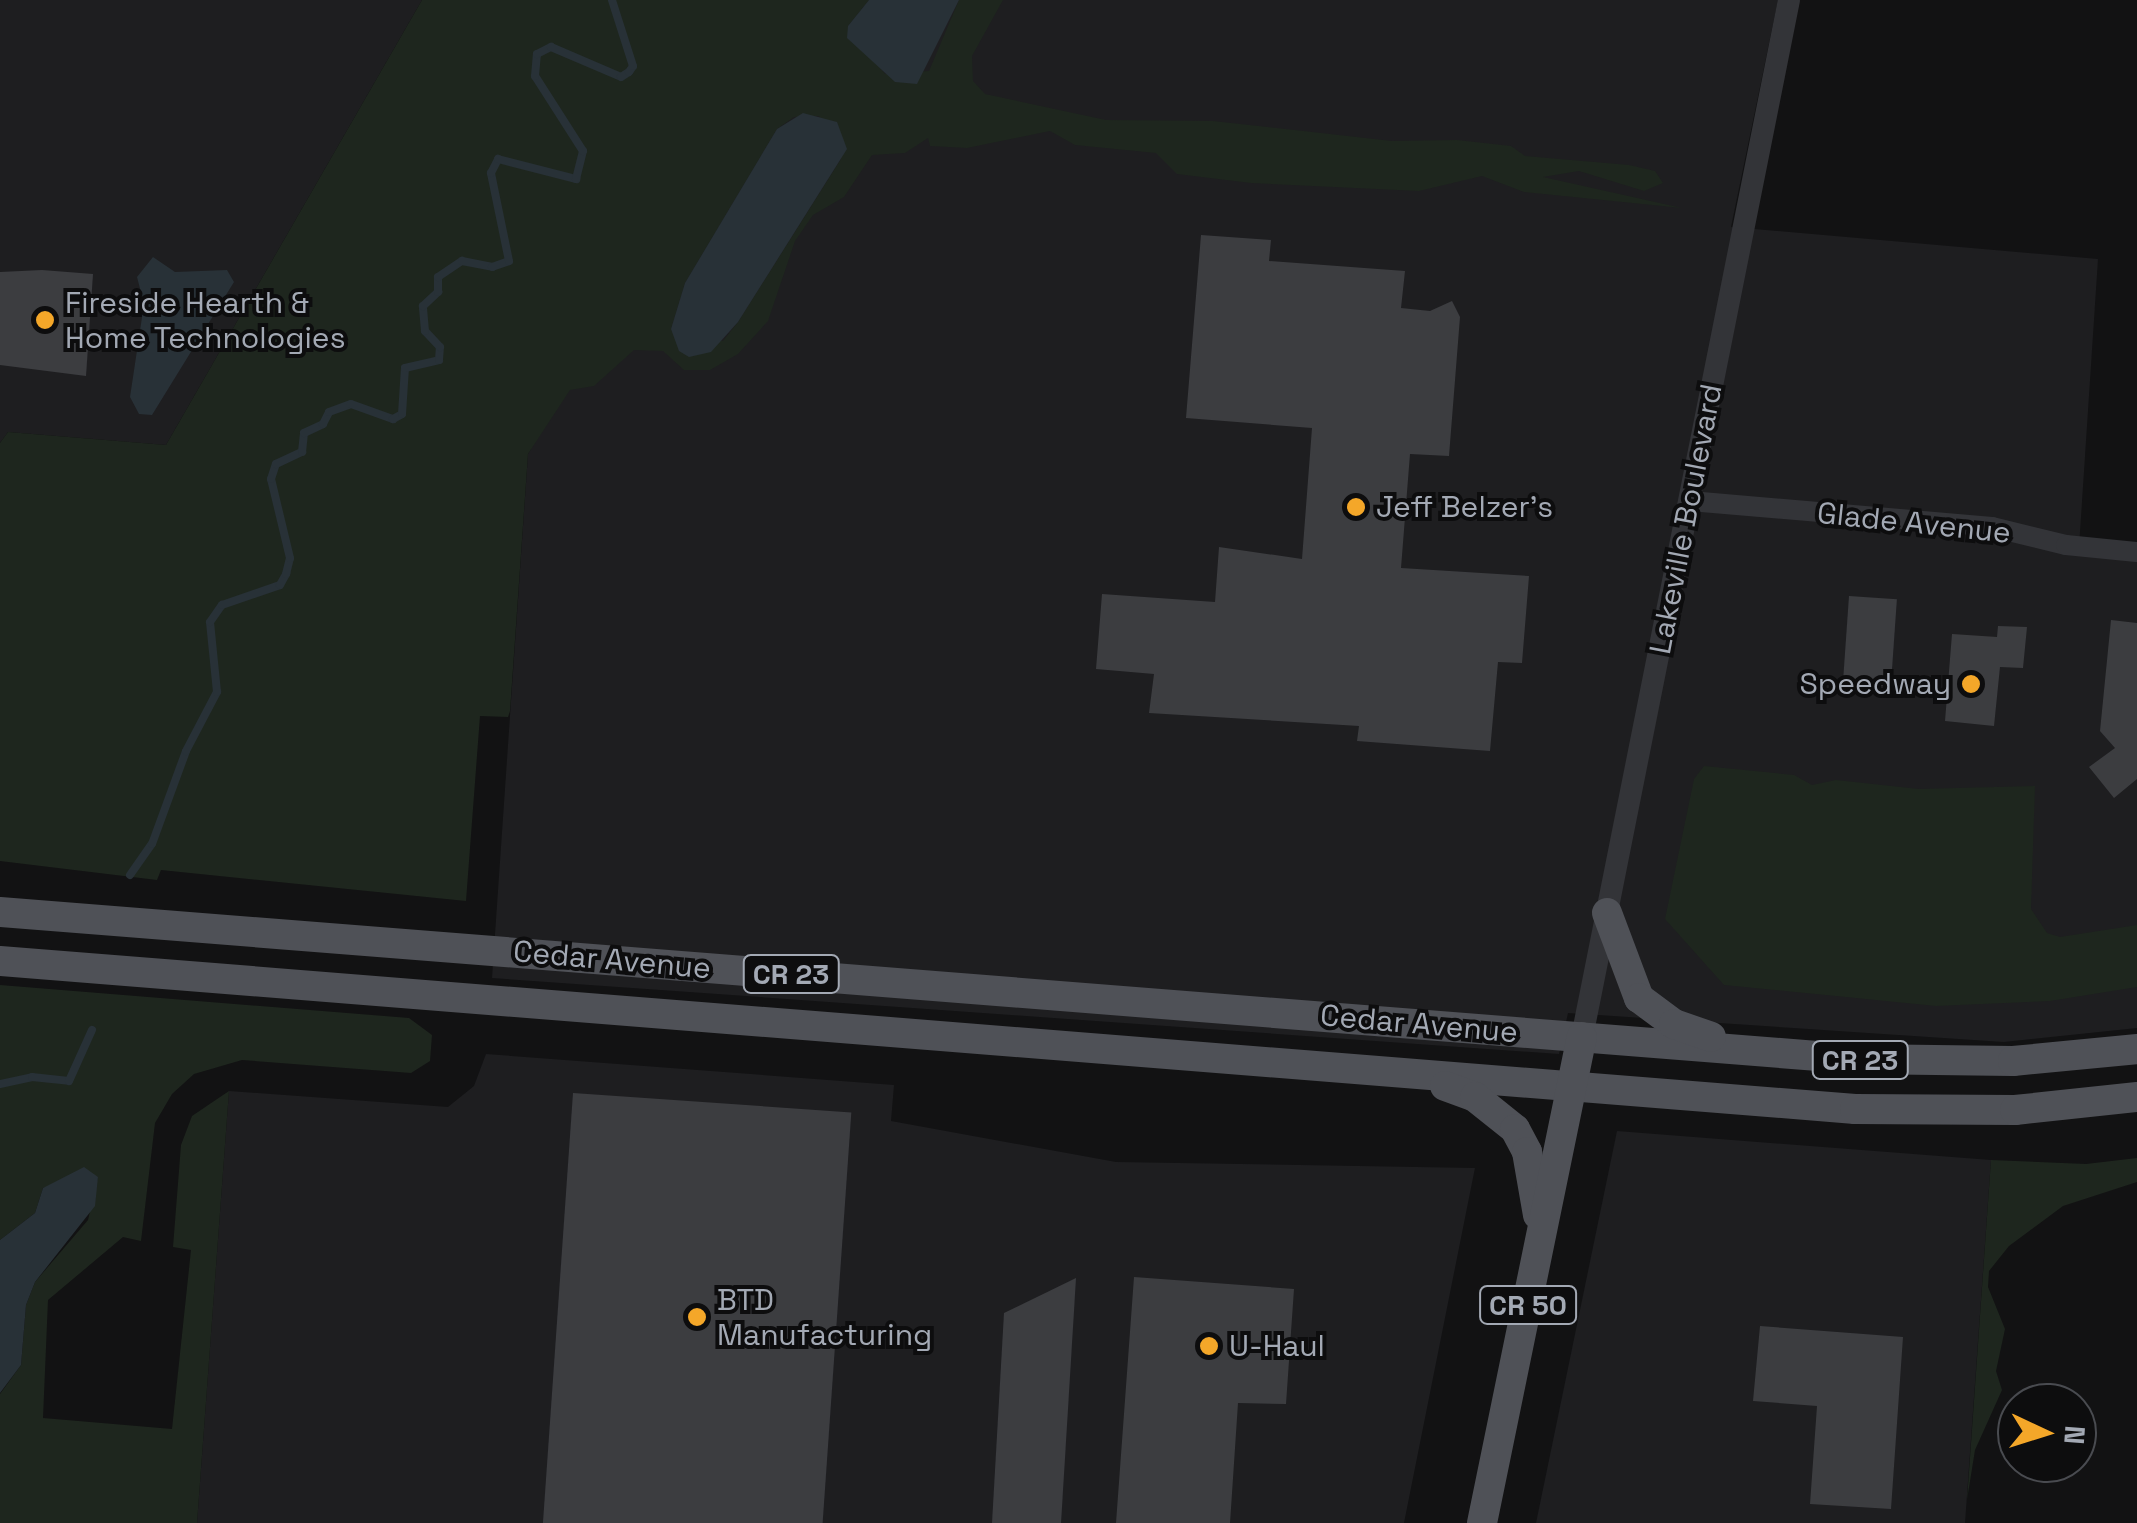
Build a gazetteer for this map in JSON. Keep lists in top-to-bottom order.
{
  "streets": {
    "main road": ["Cedar Avenue", "CR 23", "CR 50"],
    "street": ["Lakeville Boulevard", "Glade Avenue"]
  },
  "crossings": [
    ["Lakeville Boulevard", "Glade Avenue"],
    ["Lakeville Boulevard", "Cedar Avenue"],
    ["Lakeville Boulevard", "CR 23"],
    ["Lakeville Boulevard", "CR 50"],
    ["Cedar Avenue", "CR 23"],
    ["Cedar Avenue", "CR 50"],
    ["CR 23", "CR 50"]
  ],
  "places": [
    "Fireside Hearth & Home Technologies",
    "Jeff Belzer's",
    "Speedway",
    "BTD Manufacturing",
    "U-Haul"
  ],
  "north": "right"
}
